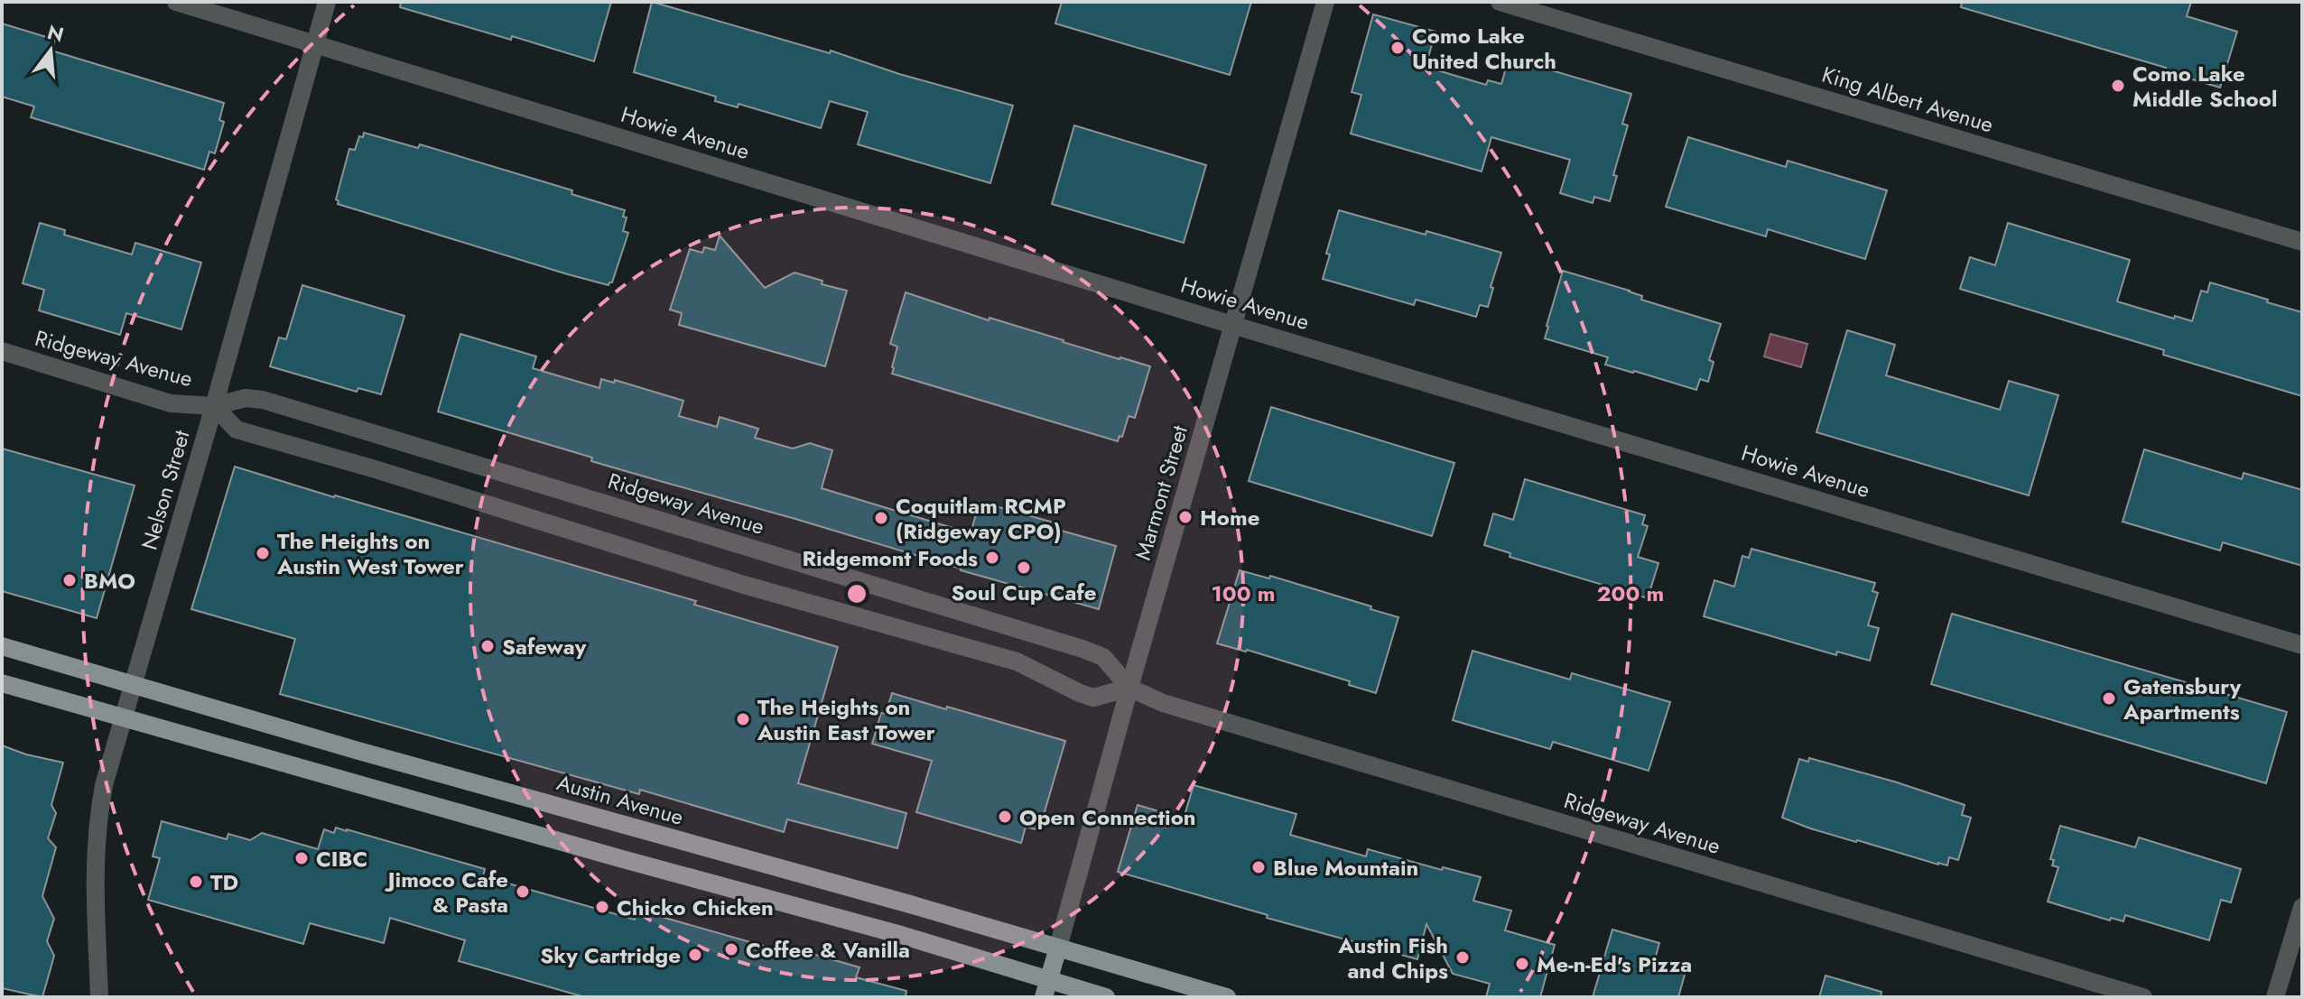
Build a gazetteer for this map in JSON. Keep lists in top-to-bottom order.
{
  "streets": {
    "main road": ["Marmont Street", "Austin Avenue"],
    "street": [
      "King Albert Avenue",
      "Howie Avenue",
      "Ridgeway Avenue",
      "Nelson Street"
    ]
  },
  "crossings": [
    ["Howie Avenue", "Nelson Street"],
    ["Howie Avenue", "Marmont Street"],
    ["Ridgeway Avenue", "Nelson Street"],
    ["Ridgeway Avenue", "Marmont Street"],
    ["Nelson Street", "Austin Avenue"],
    ["Marmont Street", "Austin Avenue"]
  ],
  "places": [
    "Como Lake United Church",
    "Como Lake Middle School",
    "Home",
    "Coquitlam RCMP (Ridgeway CPO)",
    "The Heights on Austin West Tower",
    "Ridgemont Foods",
    "Soul Cup Cafe",
    "BMO",
    "Safeway",
    "Gatensbury Apartments",
    "The Heights on Austin East Tower",
    "Open Connection",
    "CIBC",
    "Blue Mountain",
    "TD",
    "Jimoco Cafe & Pasta",
    "Chicko Chicken",
    "Coffee & Vanilla",
    "Sky Cartridge",
    "Austin Fish and Chips",
    "Me-n-Ed's Pizza"
  ],
  "north": "top",
  "rings": ["100 m", "200 m"]
}
